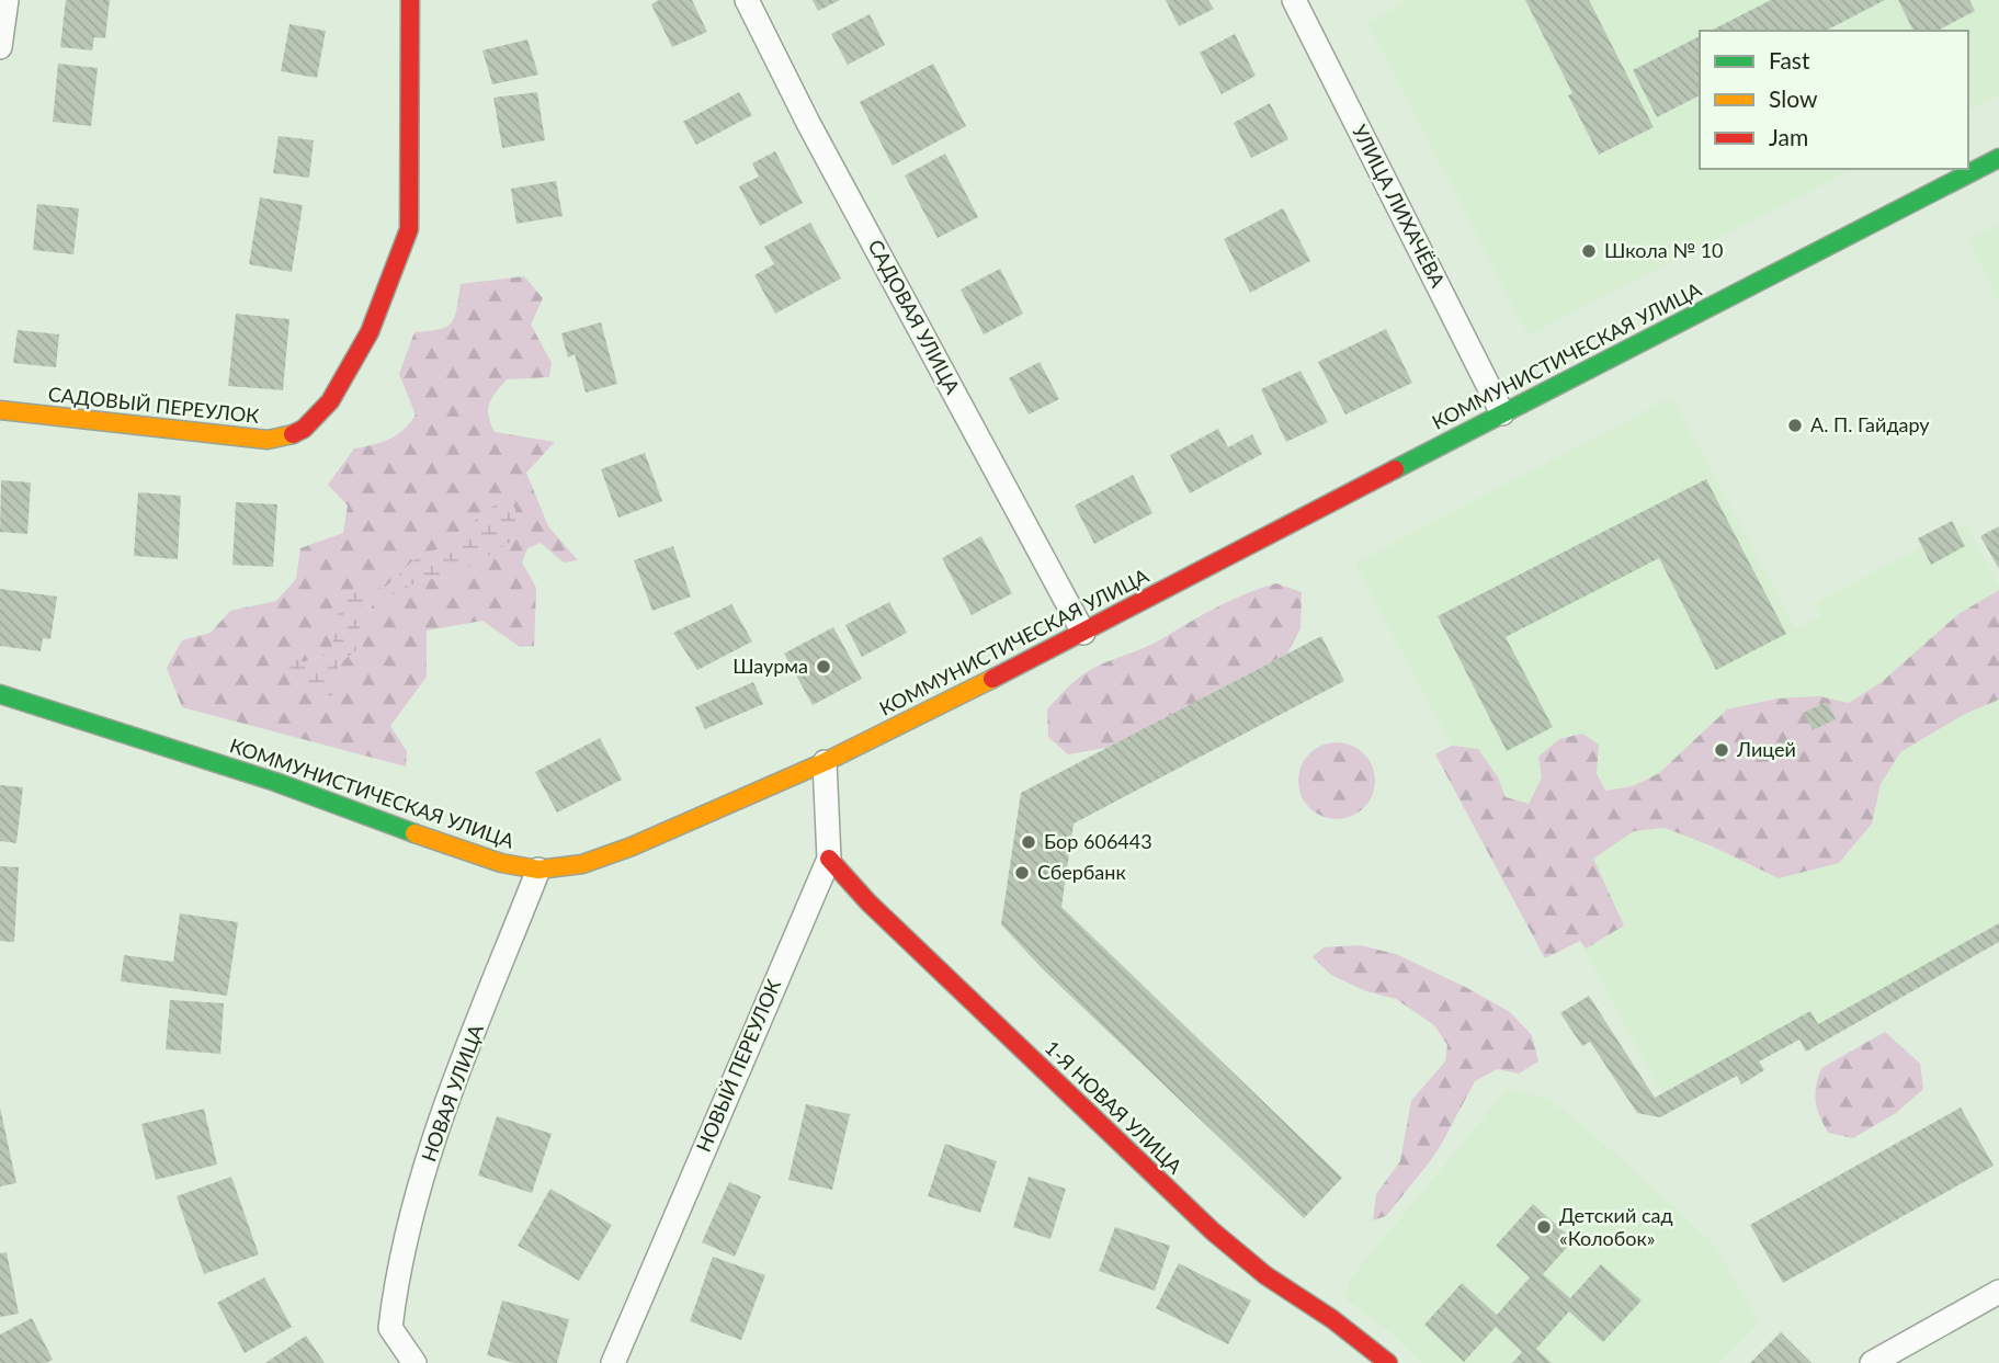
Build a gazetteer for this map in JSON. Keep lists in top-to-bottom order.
{
  "streets": {
    "street": [
      "УЛИЦА ЛИХАЧЁВА",
      "САДОВАЯ УЛИЦА",
      "КОММУНИСТИЧЕСКАЯ УЛИЦА",
      "САДОВЫЙ ПЕРЕУЛОК",
      "НОВЫЙ ПЕРЕУЛОК",
      "НОВАЯ УЛИЦА",
      "1-Я НОВАЯ УЛИЦА"
    ]
  },
  "crossings": [
    ["УЛИЦА ЛИХАЧЁВА", "КОММУНИСТИЧЕСКАЯ УЛИЦА"],
    ["САДОВАЯ УЛИЦА", "КОММУНИСТИЧЕСКАЯ УЛИЦА"],
    ["КОММУНИСТИЧЕСКАЯ УЛИЦА", "НОВЫЙ ПЕРЕУЛОК"],
    ["КОММУНИСТИЧЕСКАЯ УЛИЦА", "НОВАЯ УЛИЦА"],
    ["НОВЫЙ ПЕРЕУЛОК", "1-Я НОВАЯ УЛИЦА"]
  ],
  "places": [
    "Школа № 10",
    "А. П. Гайдару",
    "Шаурма",
    "Лицей",
    "Бор 606443",
    "Сбербанк",
    "Детский сад «Колобок»"
  ],
  "legend": ["Fast", "Slow", "Jam"]
}
